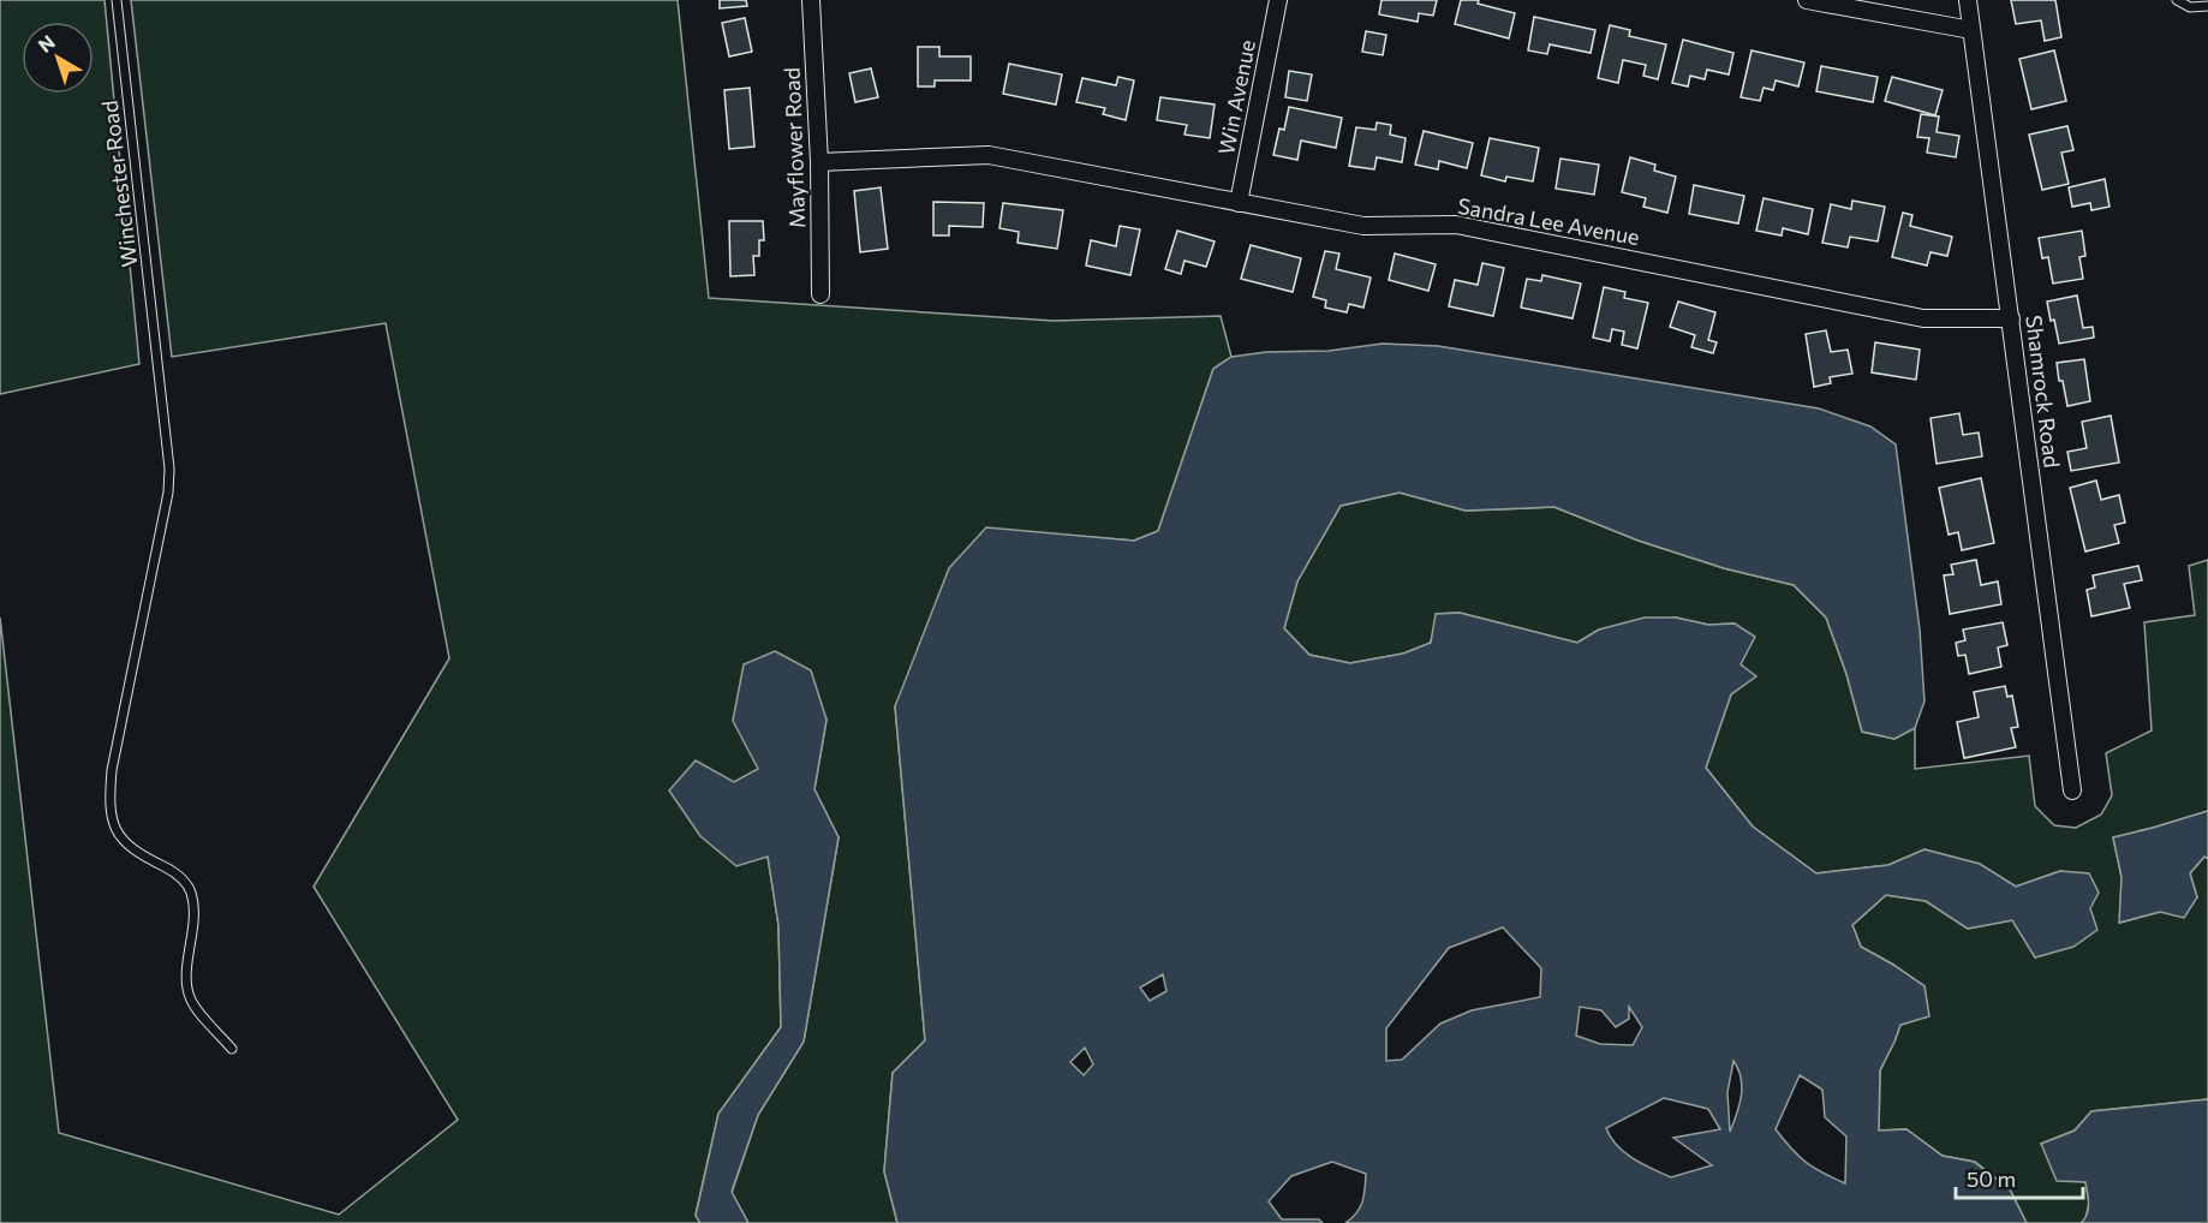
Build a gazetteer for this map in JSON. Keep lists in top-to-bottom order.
{
  "streets": {
    "street": [
      "Win Avenue",
      "Mayflower Road",
      "Sandra Lee Avenue",
      "Shamrock Road"
    ],
    "lane": ["Winchester Road"]
  },
  "crossings": [
    ["Win Avenue", "Sandra Lee Avenue"],
    ["Mayflower Road", "Sandra Lee Avenue"],
    ["Sandra Lee Avenue", "Shamrock Road"]
  ],
  "scale_bar": "50 m",
  "north": "top left"
}
